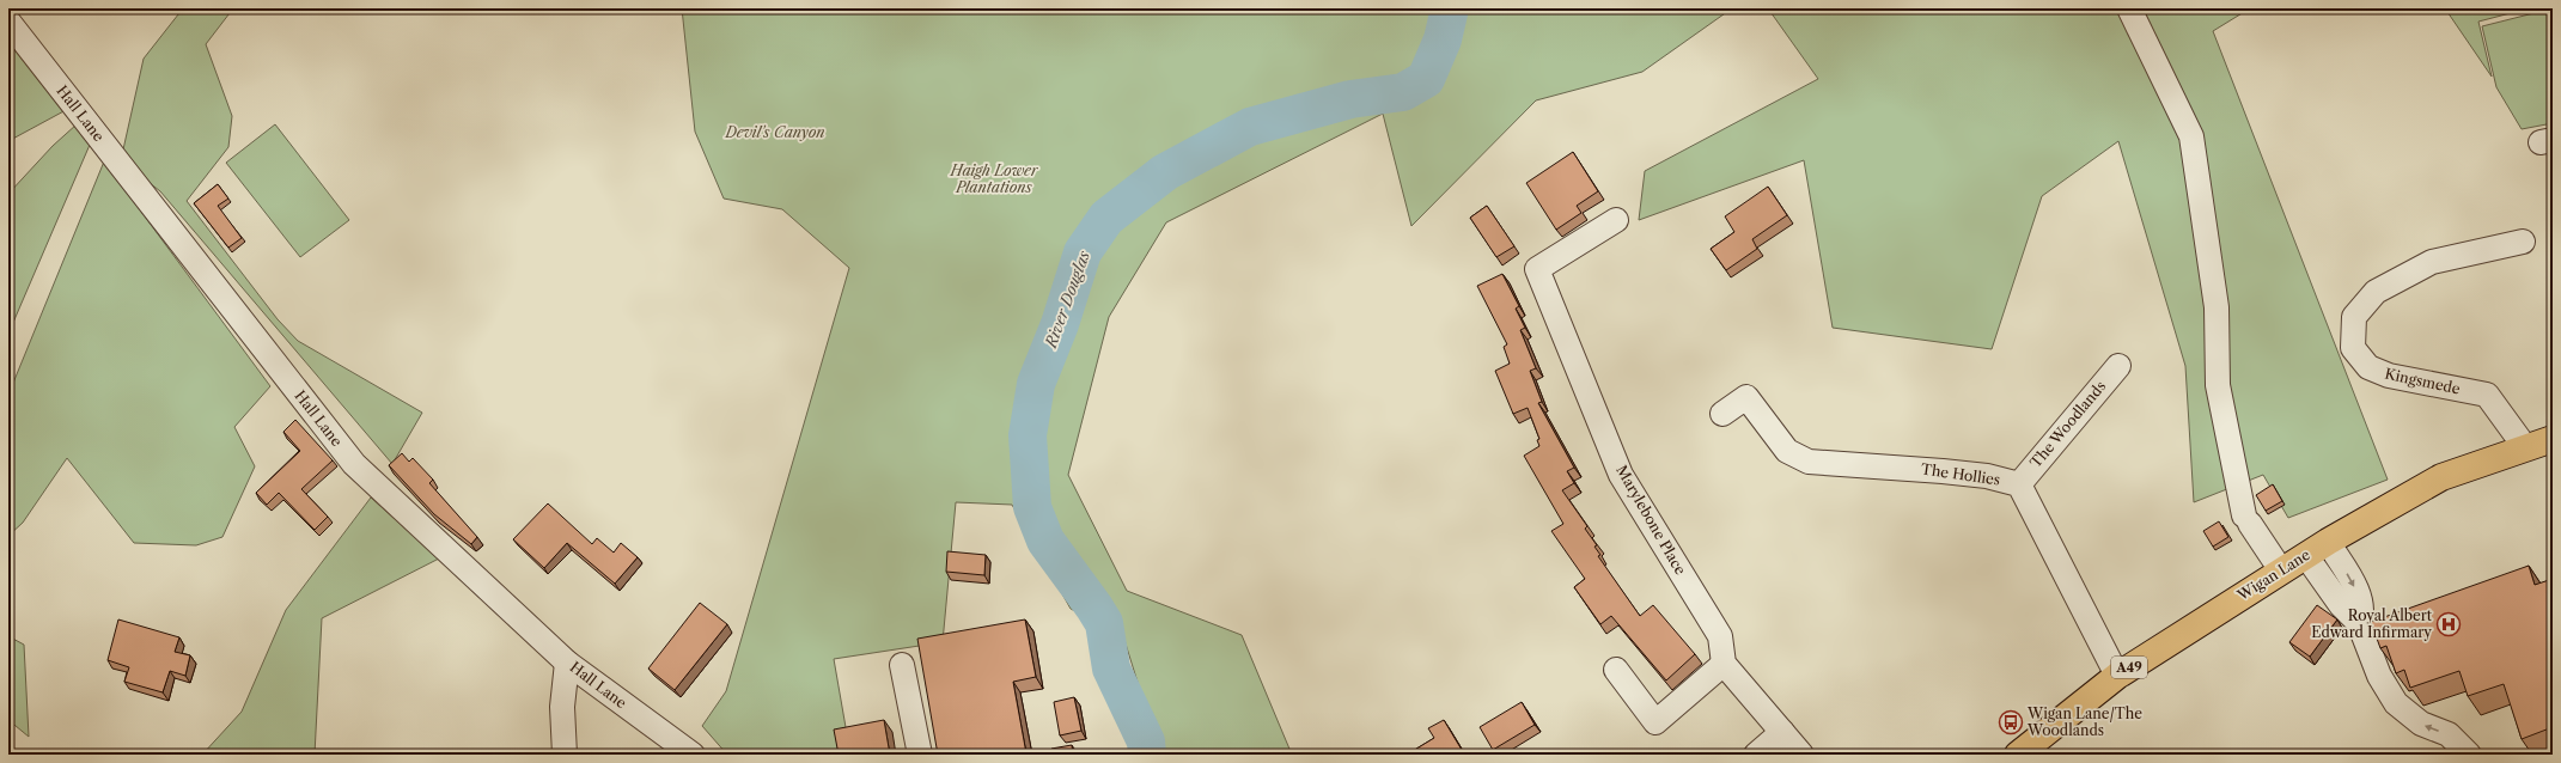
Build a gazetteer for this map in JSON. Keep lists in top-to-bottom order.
{
  "streets": {
    "highway": ["Wigan Lane", "A49"],
    "street": [
      "Hall Lane",
      "Kingsmede",
      "The Woodlands",
      "The Hollies",
      "Marylebone Place"
    ]
  },
  "crossings": [
    ["Kingsmede", "Wigan Lane"],
    ["The Woodlands", "The Hollies"],
    ["The Hollies", "Wigan Lane"]
  ],
  "water": ["River Douglas"],
  "parks": ["Devil's Canyon", "Haigh Lower Plantations"],
  "places": {
    "hospital": ["Royal Albert Edward Infirmary"],
    "bus stop": ["Wigan Lane/The Woodlands"]
  }
}
